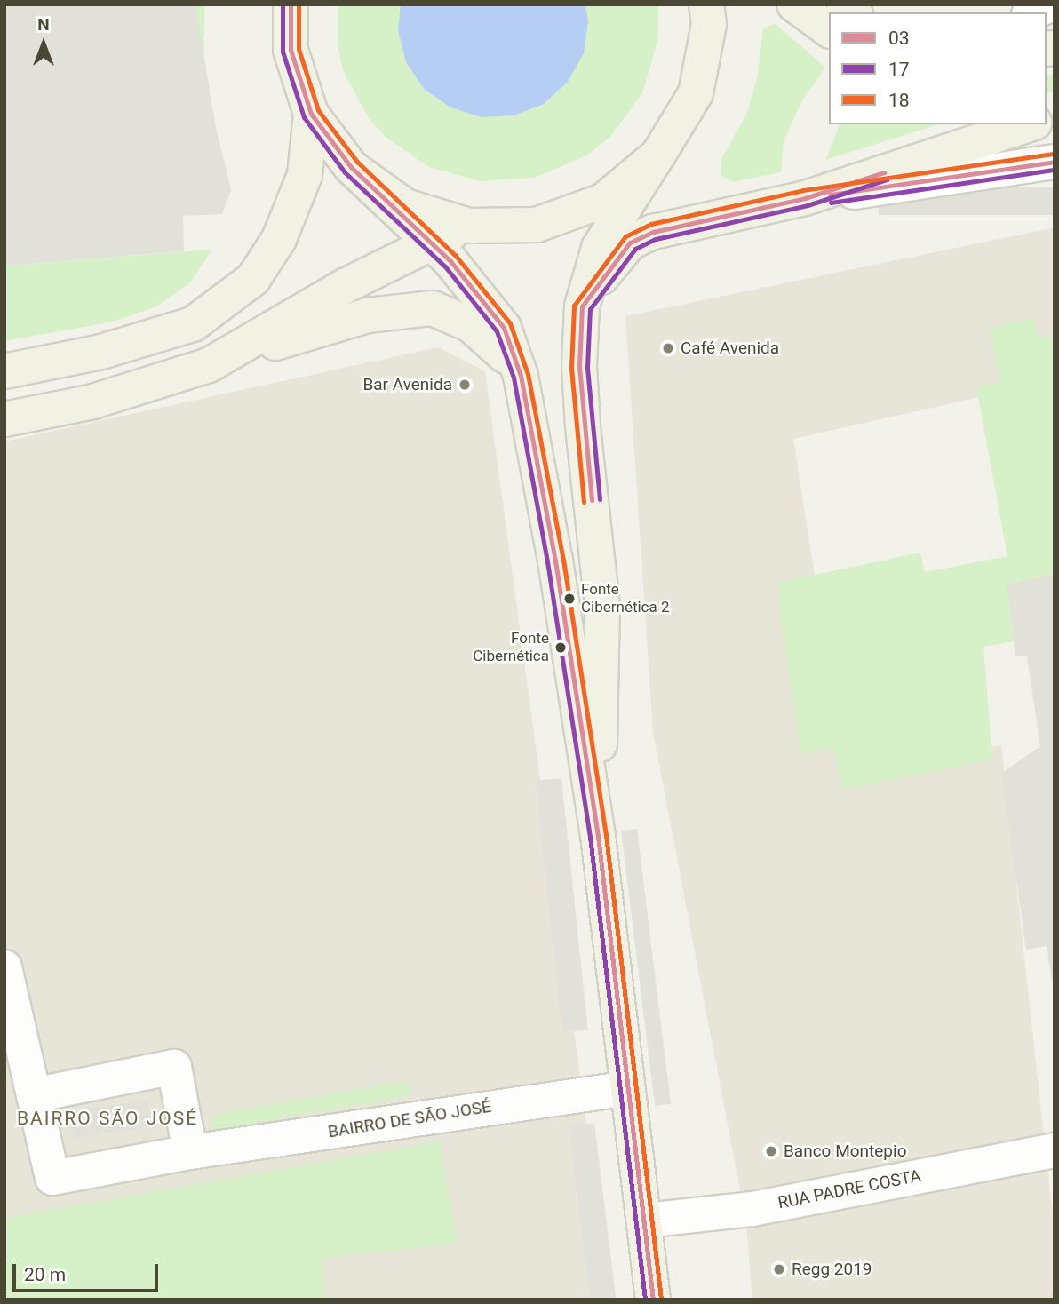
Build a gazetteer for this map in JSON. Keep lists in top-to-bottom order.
{
  "streets": {
    "street": ["BAIRRO DE SÃO JOSÉ", "RUA PADRE COSTA"]
  },
  "districts": ["BAIRRO SÃO JOSÉ"],
  "places": [
    "Café Avenida",
    "Bar Avenida",
    "Fonte Cibernética 2",
    "Fonte Cibernética",
    "Banco Montepio",
    "Regg 2019"
  ],
  "lines": ["transit line 03", "transit line 17", "transit line 18"],
  "legend": ["03", "17", "18"],
  "scale_bar": "20 m",
  "north": "top"
}
